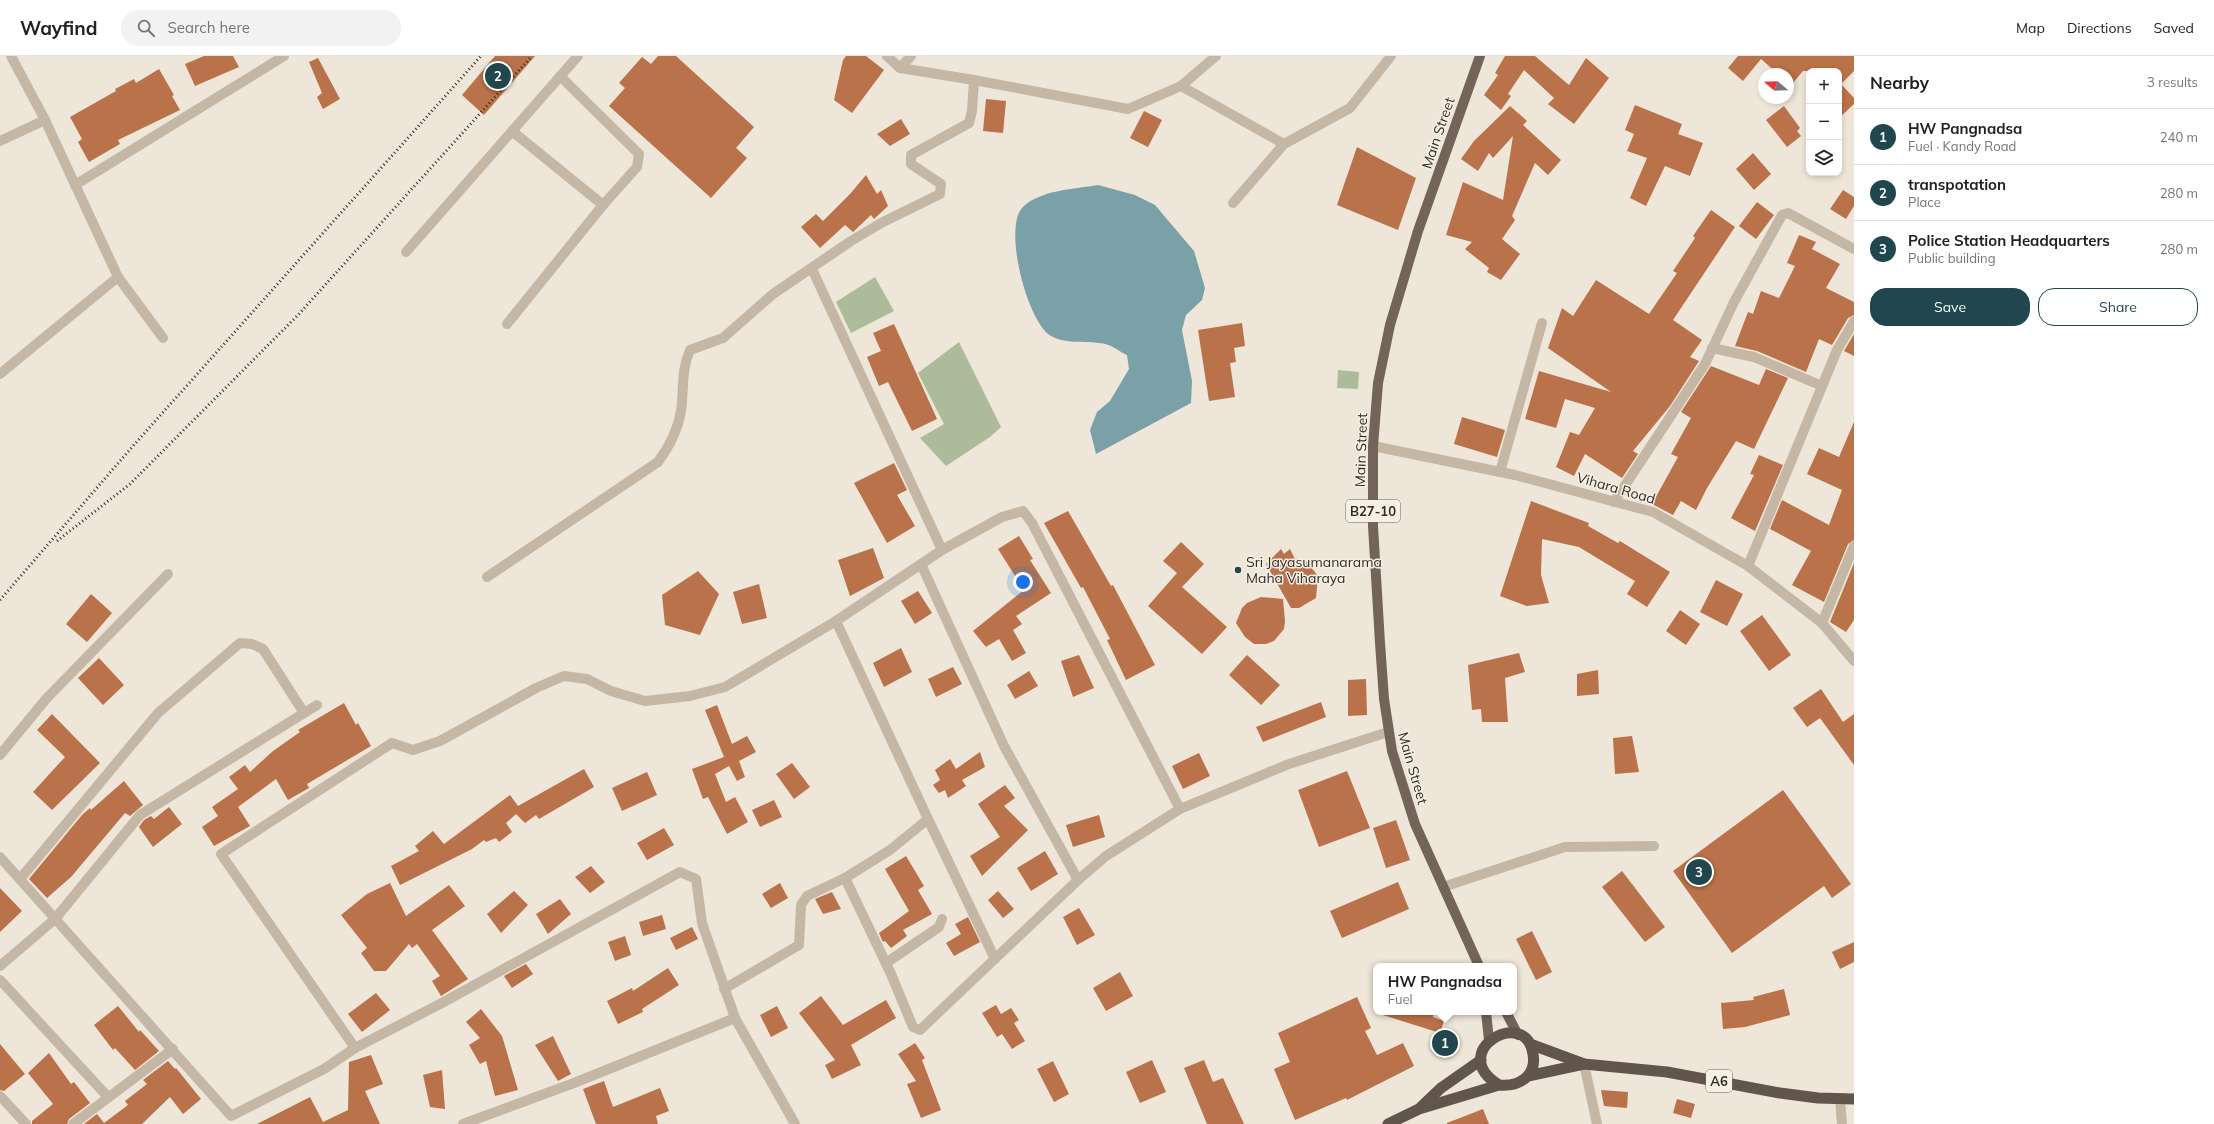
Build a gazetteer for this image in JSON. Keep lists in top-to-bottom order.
{
  "streets": {
    "highway": ["A6"],
    "main road": ["Main Street", "B27-10"],
    "street": ["Vihara Road"]
  },
  "crossings": [
    ["Main Street", "Vihara Road"]
  ],
  "places": ["Sri Jayasumanarama Maha Viharaya"],
  "north": "left",
  "page": {
    "header": "Wayfind",
    "search": "Search here",
    "nav": ["Map", "Directions", "Saved"],
    "heading": ["Nearby", "3 results"],
    "pins": ["2", "3", "1"],
    "map_buttons": ["+", "−"],
    "list": [
      {
        "mark": "1",
        "name": "HW Pangnadsa",
        "note": "Fuel · Kandy Road",
        "value": "240 m"
      },
      {
        "mark": "2",
        "name": "transpotation",
        "note": "Place",
        "value": "280 m"
      },
      {
        "mark": "3",
        "name": "Police Station Headquarters",
        "note": "Public building",
        "value": "280 m"
      }
    ],
    "buttons": ["Save", "Share"],
    "popup": ["HW Pangnadsa", "Fuel"]
  }
}
